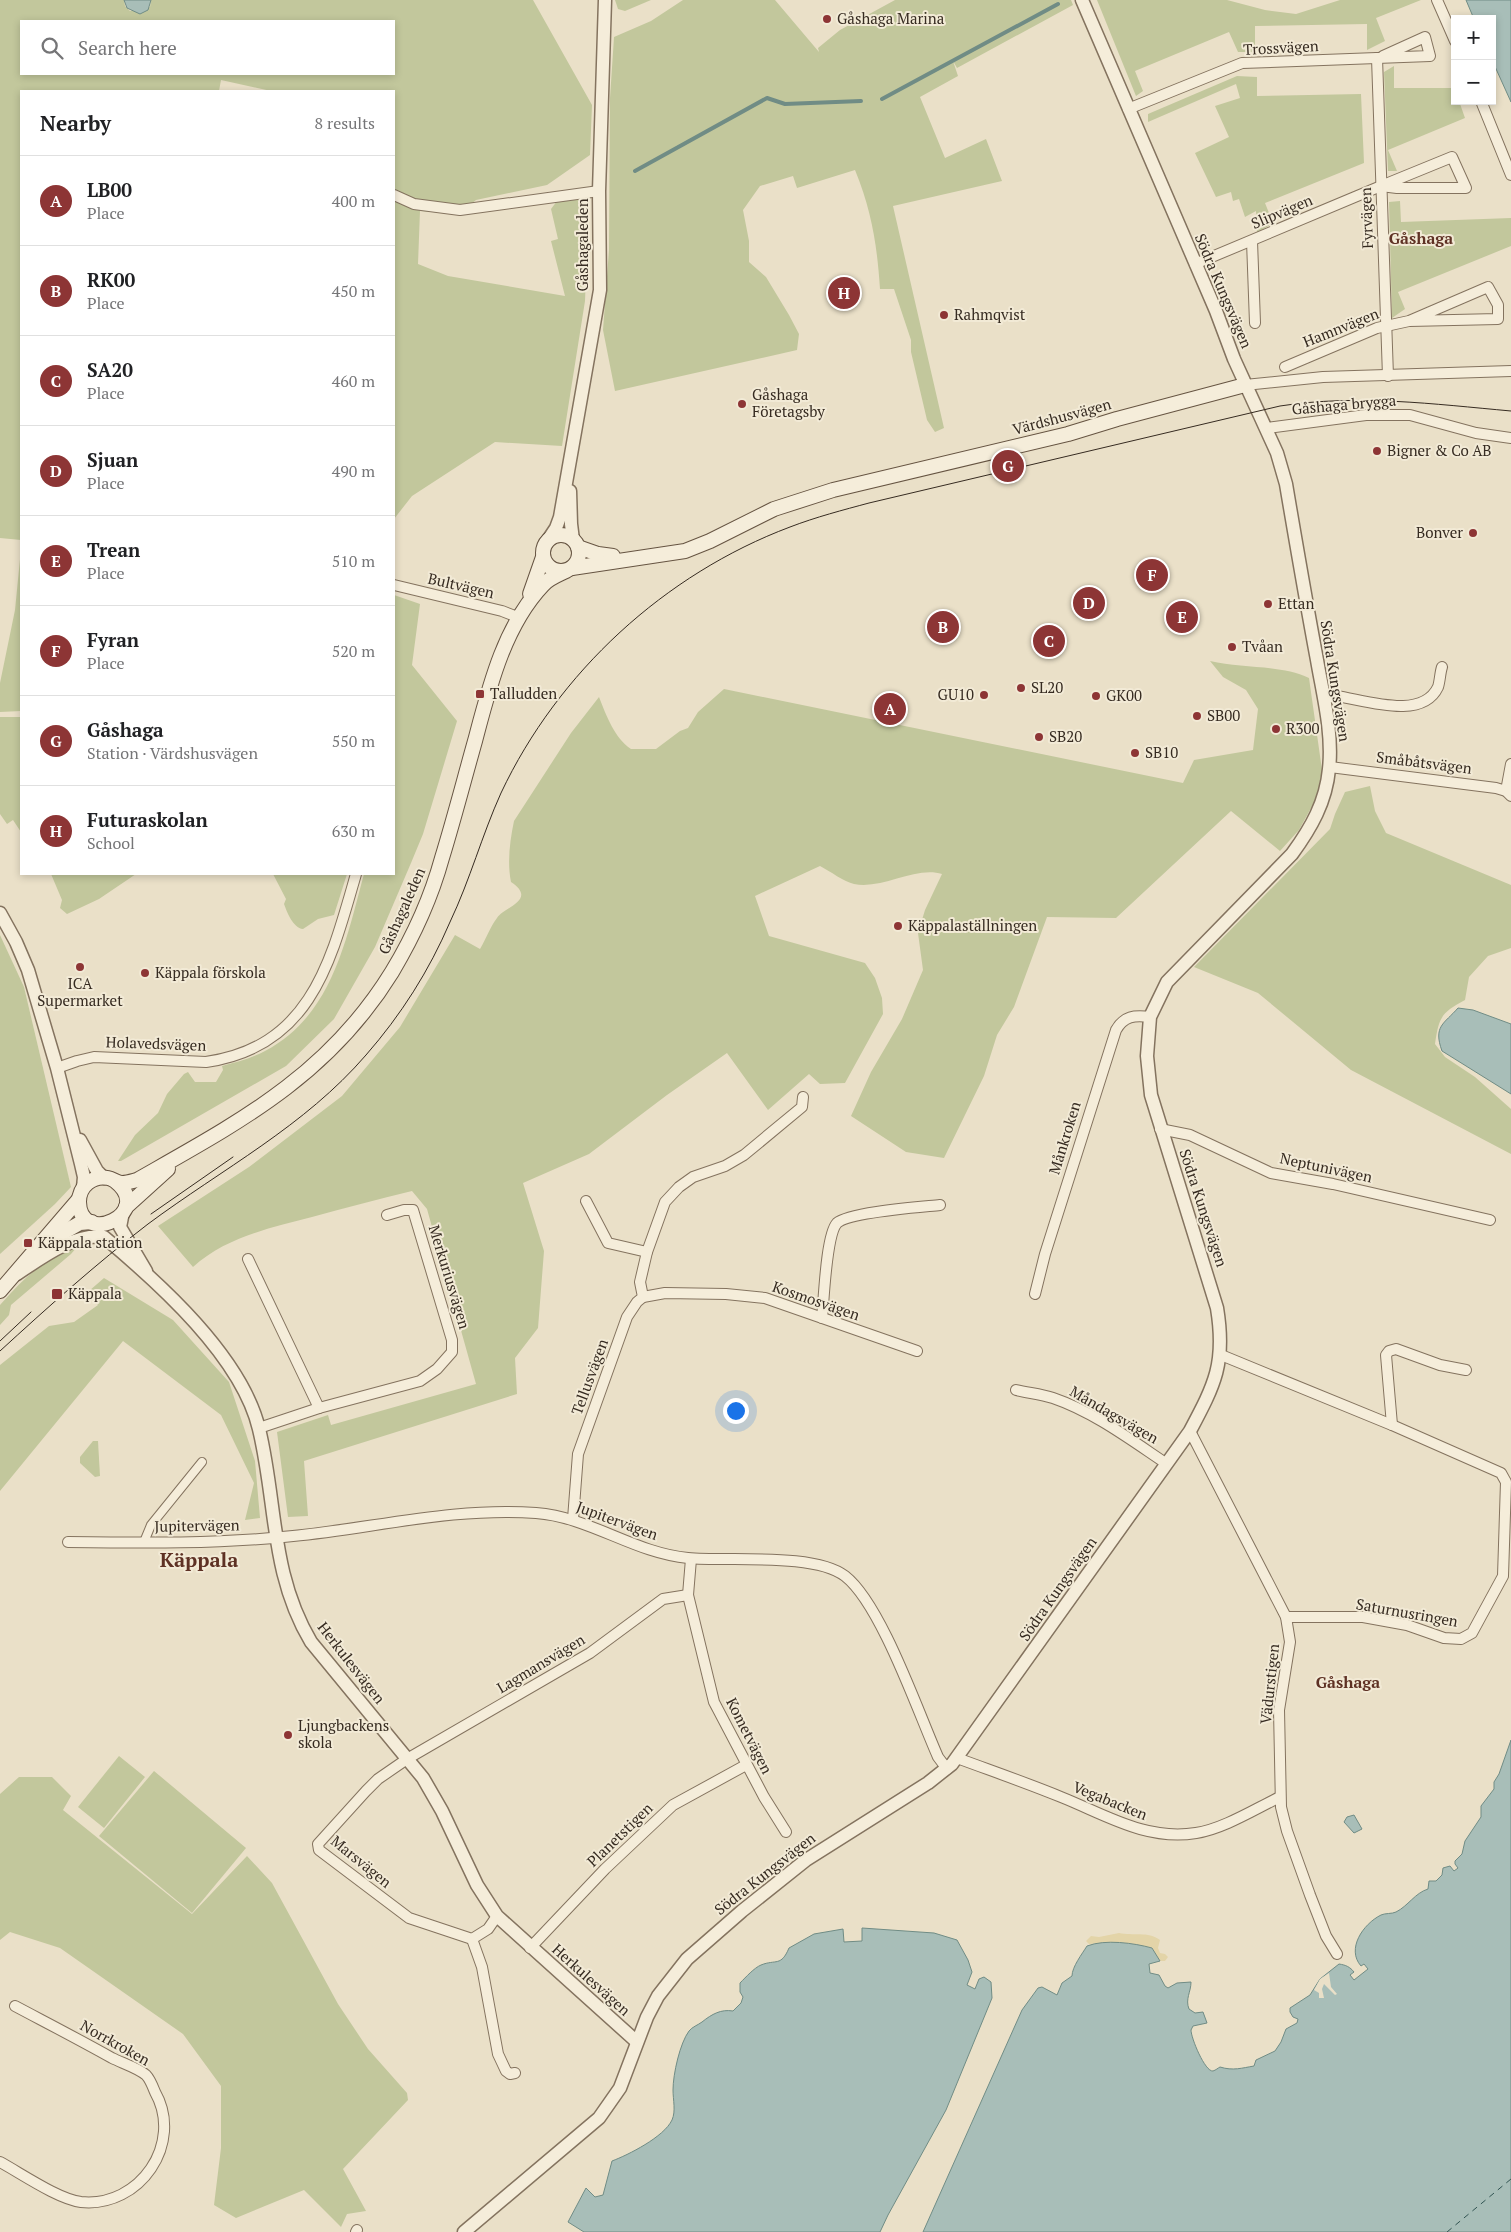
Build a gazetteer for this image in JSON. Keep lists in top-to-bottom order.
{
  "streets": {
    "main road": ["Gåshagaleden", "Värdshusvägen"],
    "street": [
      "Trossvägen",
      "Slipvägen",
      "Fyrvägen",
      "Södra Kungsvägen",
      "Hamnvägen",
      "Gåshaga brygga",
      "Bultvägen",
      "Småbåtsvägen",
      "Holavedsvägen",
      "Månkroken",
      "Neptunivägen",
      "Merkuriusvägen",
      "Kosmosvägen",
      "Tellusvägen",
      "Måndagsvägen",
      "Jupitervägen",
      "Saturnusringen",
      "Herkulesvägen",
      "Lagmansvägen",
      "Vädurstigen",
      "Kometvägen",
      "Vegabacken",
      "Planetstigen",
      "Marsvägen",
      "Norrkroken"
    ]
  },
  "crossings": [
    ["Trossvägen", "Fyrvägen"],
    ["Trossvägen", "Södra Kungsvägen"],
    ["Slipvägen", "Fyrvägen"],
    ["Slipvägen", "Södra Kungsvägen"],
    ["Fyrvägen", "Hamnvägen"],
    ["Fyrvägen", "Värdshusvägen"],
    ["Gåshagaleden", "Värdshusvägen"],
    ["Gåshagaleden", "Bultvägen"],
    ["Gåshagaleden", "Herkulesvägen"],
    ["Södra Kungsvägen", "Gåshaga brygga"],
    ["Södra Kungsvägen", "Värdshusvägen"],
    ["Södra Kungsvägen", "Småbåtsvägen"],
    ["Södra Kungsvägen", "Månkroken"],
    ["Södra Kungsvägen", "Neptunivägen"],
    ["Södra Kungsvägen", "Måndagsvägen"],
    ["Södra Kungsvägen", "Jupitervägen"],
    ["Södra Kungsvägen", "Saturnusringen"],
    ["Södra Kungsvägen", "Herkulesvägen"],
    ["Södra Kungsvägen", "Vädurstigen"],
    ["Södra Kungsvägen", "Vegabacken"],
    ["Merkuriusvägen", "Herkulesvägen"],
    ["Kosmosvägen", "Tellusvägen"],
    ["Tellusvägen", "Jupitervägen"],
    ["Jupitervägen", "Herkulesvägen"],
    ["Jupitervägen", "Kometvägen"],
    ["Saturnusringen", "Vädurstigen"],
    ["Herkulesvägen", "Lagmansvägen"],
    ["Herkulesvägen", "Planetstigen"],
    ["Herkulesvägen", "Marsvägen"],
    ["Lagmansvägen", "Kometvägen"],
    ["Lagmansvägen", "Marsvägen"],
    ["Vädurstigen", "Vegabacken"],
    ["Kometvägen", "Planetstigen"]
  ],
  "districts": ["Gåshaga", "Käppala", "Gåshaga"],
  "places": {
    "other": [
      "Gåshaga Marina",
      "Rahmqvist",
      "Gåshaga Företagsby",
      "Bigner & Co AB",
      "Bonver",
      "Ettan",
      "Tvåan",
      "SL20",
      "GU10",
      "GK00",
      "SB00",
      "R300",
      "SB20",
      "SB10",
      "Käppalaställningen",
      "ICA Supermarket",
      "Käppala förskola",
      "Ljungbackens skola"
    ],
    "transit": ["Talludden", "Käppala station", "Käppala"]
  },
  "page": {
    "map_buttons": ["+", "−"],
    "search": "Search here",
    "heading": ["Nearby", "8 results"],
    "list": [
      {
        "mark": "A",
        "name": "LB00",
        "note": "Place",
        "value": "400 m"
      },
      {
        "mark": "B",
        "name": "RK00",
        "note": "Place",
        "value": "450 m"
      },
      {
        "mark": "C",
        "name": "SA20",
        "note": "Place",
        "value": "460 m"
      },
      {
        "mark": "D",
        "name": "Sjuan",
        "note": "Place",
        "value": "490 m"
      },
      {
        "mark": "E",
        "name": "Trean",
        "note": "Place",
        "value": "510 m"
      },
      {
        "mark": "F",
        "name": "Fyran",
        "note": "Place",
        "value": "520 m"
      },
      {
        "mark": "G",
        "name": "Gåshaga",
        "note": "Station · Värdshusvägen",
        "value": "550 m"
      },
      {
        "mark": "H",
        "name": "Futuraskolan",
        "note": "School",
        "value": "630 m"
      }
    ],
    "pins": [
      "H",
      "G",
      "F",
      "D",
      "E",
      "B",
      "C",
      "A"
    ]
  }
}
